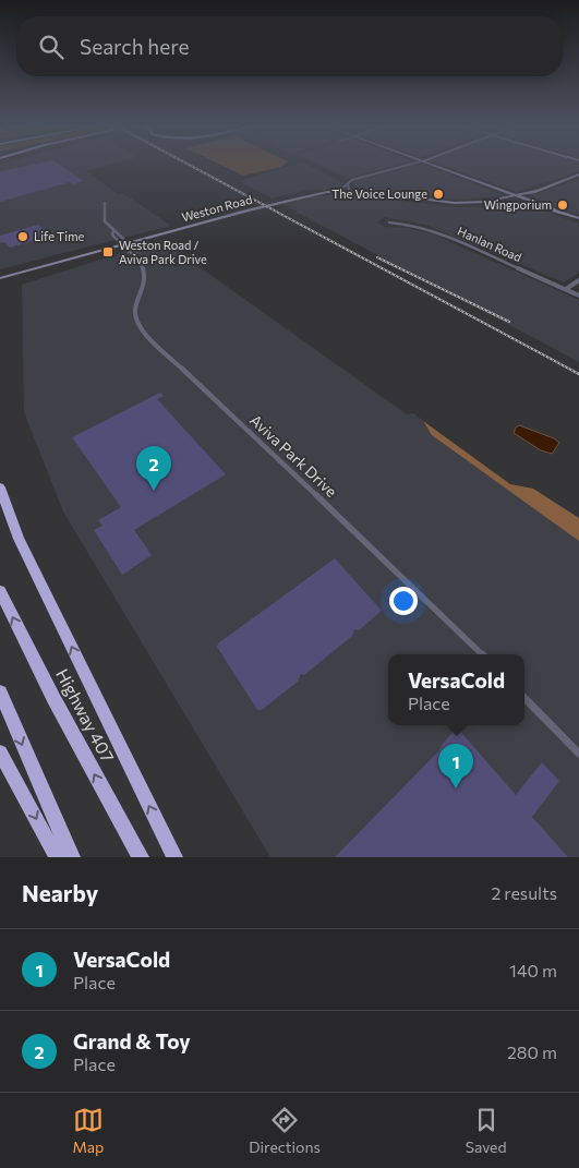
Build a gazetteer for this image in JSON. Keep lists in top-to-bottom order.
{
  "streets": {
    "highway": ["Highway 407"],
    "main road": ["Weston Road"],
    "street": ["Hanlan Road", "Aviva Park Drive"]
  },
  "crossings": [
    ["Weston Road", "Aviva Park Drive"]
  ],
  "places": {
    "other": ["The Voice Lounge", "Wingporium", "Life Time"],
    "transit": ["Weston Road / Aviva Park Drive"]
  },
  "page": {
    "search": "Search here",
    "pins": ["2", "1"],
    "popup": ["VersaCold", "Place"],
    "heading": ["Nearby", "2 results"],
    "list": [
      {
        "mark": "1",
        "name": "VersaCold",
        "note": "Place",
        "value": "140 m"
      },
      {
        "mark": "2",
        "name": "Grand & Toy",
        "note": "Place",
        "value": "280 m"
      }
    ],
    "nav": ["Map", "Directions", "Saved"]
  }
}
